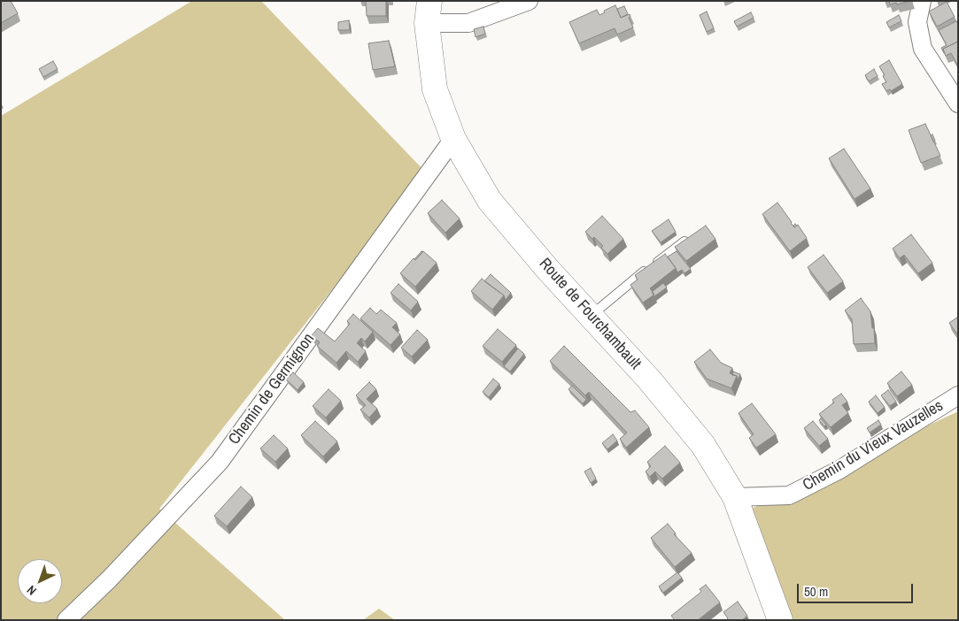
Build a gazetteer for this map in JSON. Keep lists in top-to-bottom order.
{
  "streets": {
    "main road": ["Route de Fourchambault"],
    "street": ["Chemin de Germignon", "Chemin du Vieux Vauzelles"]
  },
  "crossings": [
    ["Route de Fourchambault", "Chemin de Germignon"],
    ["Route de Fourchambault", "Chemin du Vieux Vauzelles"]
  ],
  "scale_bar": "50 m",
  "north": "bottom left"
}
